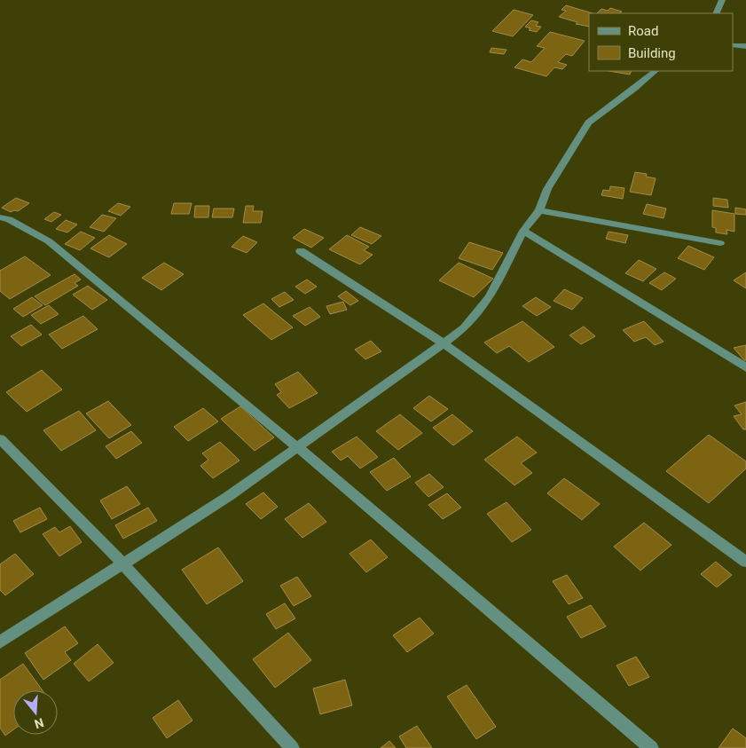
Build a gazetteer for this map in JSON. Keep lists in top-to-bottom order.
{
  "legend": ["Road", "Building"],
  "north": "bottom"
}
